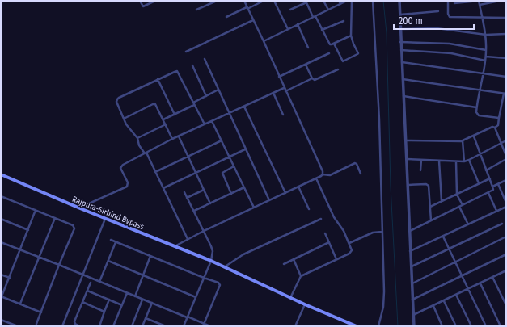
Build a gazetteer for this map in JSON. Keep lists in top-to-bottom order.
{
  "streets": {
    "main road": ["Rajpura-Sirhind Bypass"]
  },
  "scale_bar": "200 m"
}
